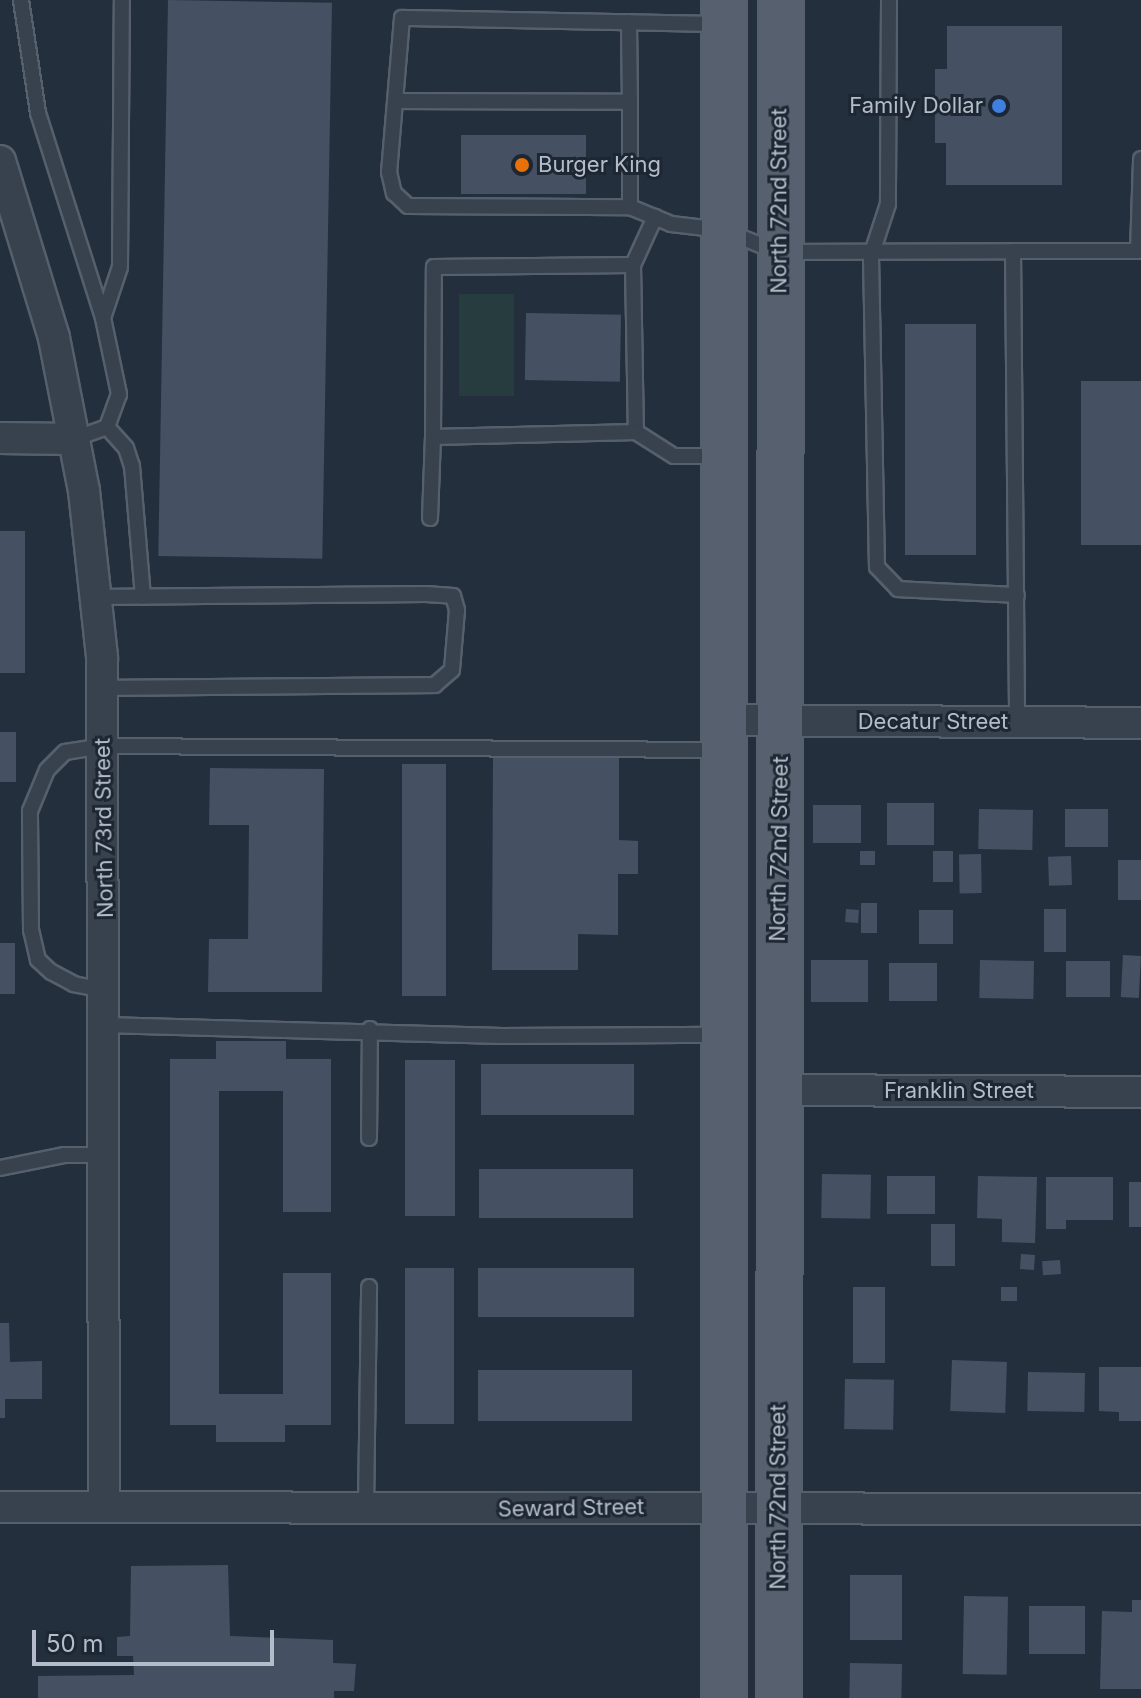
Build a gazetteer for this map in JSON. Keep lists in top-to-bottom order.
{
  "streets": {
    "main road": ["North 72nd Street"],
    "street": [
      "Decatur Street",
      "North 73rd Street",
      "Franklin Street",
      "Seward Street"
    ]
  },
  "crossings": [
    ["North 72nd Street", "Decatur Street"],
    ["North 72nd Street", "Franklin Street"],
    ["North 72nd Street", "Seward Street"],
    ["North 73rd Street", "Seward Street"]
  ],
  "places": ["Family Dollar", "Burger King"],
  "scale_bar": "50 m"
}
